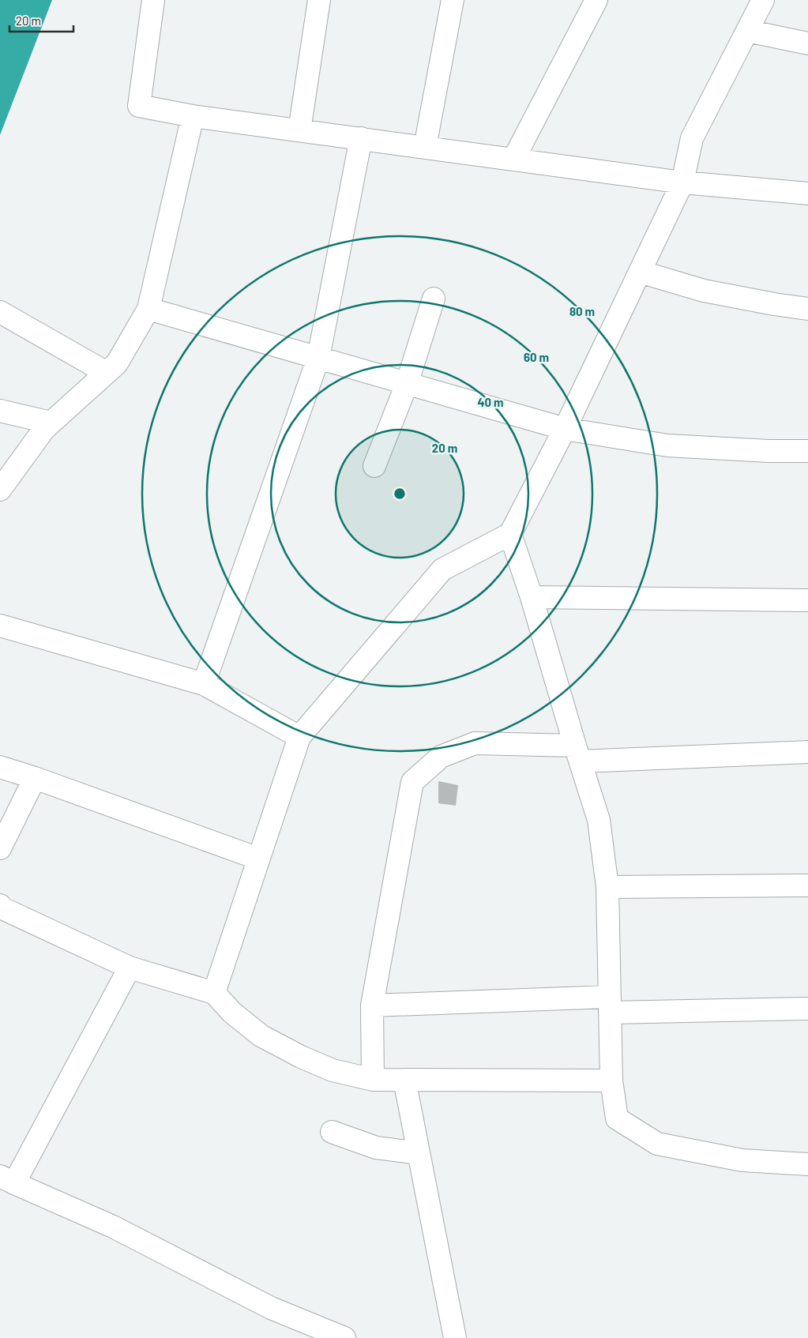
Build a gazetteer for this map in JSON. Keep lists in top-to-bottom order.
{
  "scale_bar": "20 m",
  "rings": [
    "80 m",
    "60 m",
    "40 m",
    "20 m"
  ]
}
